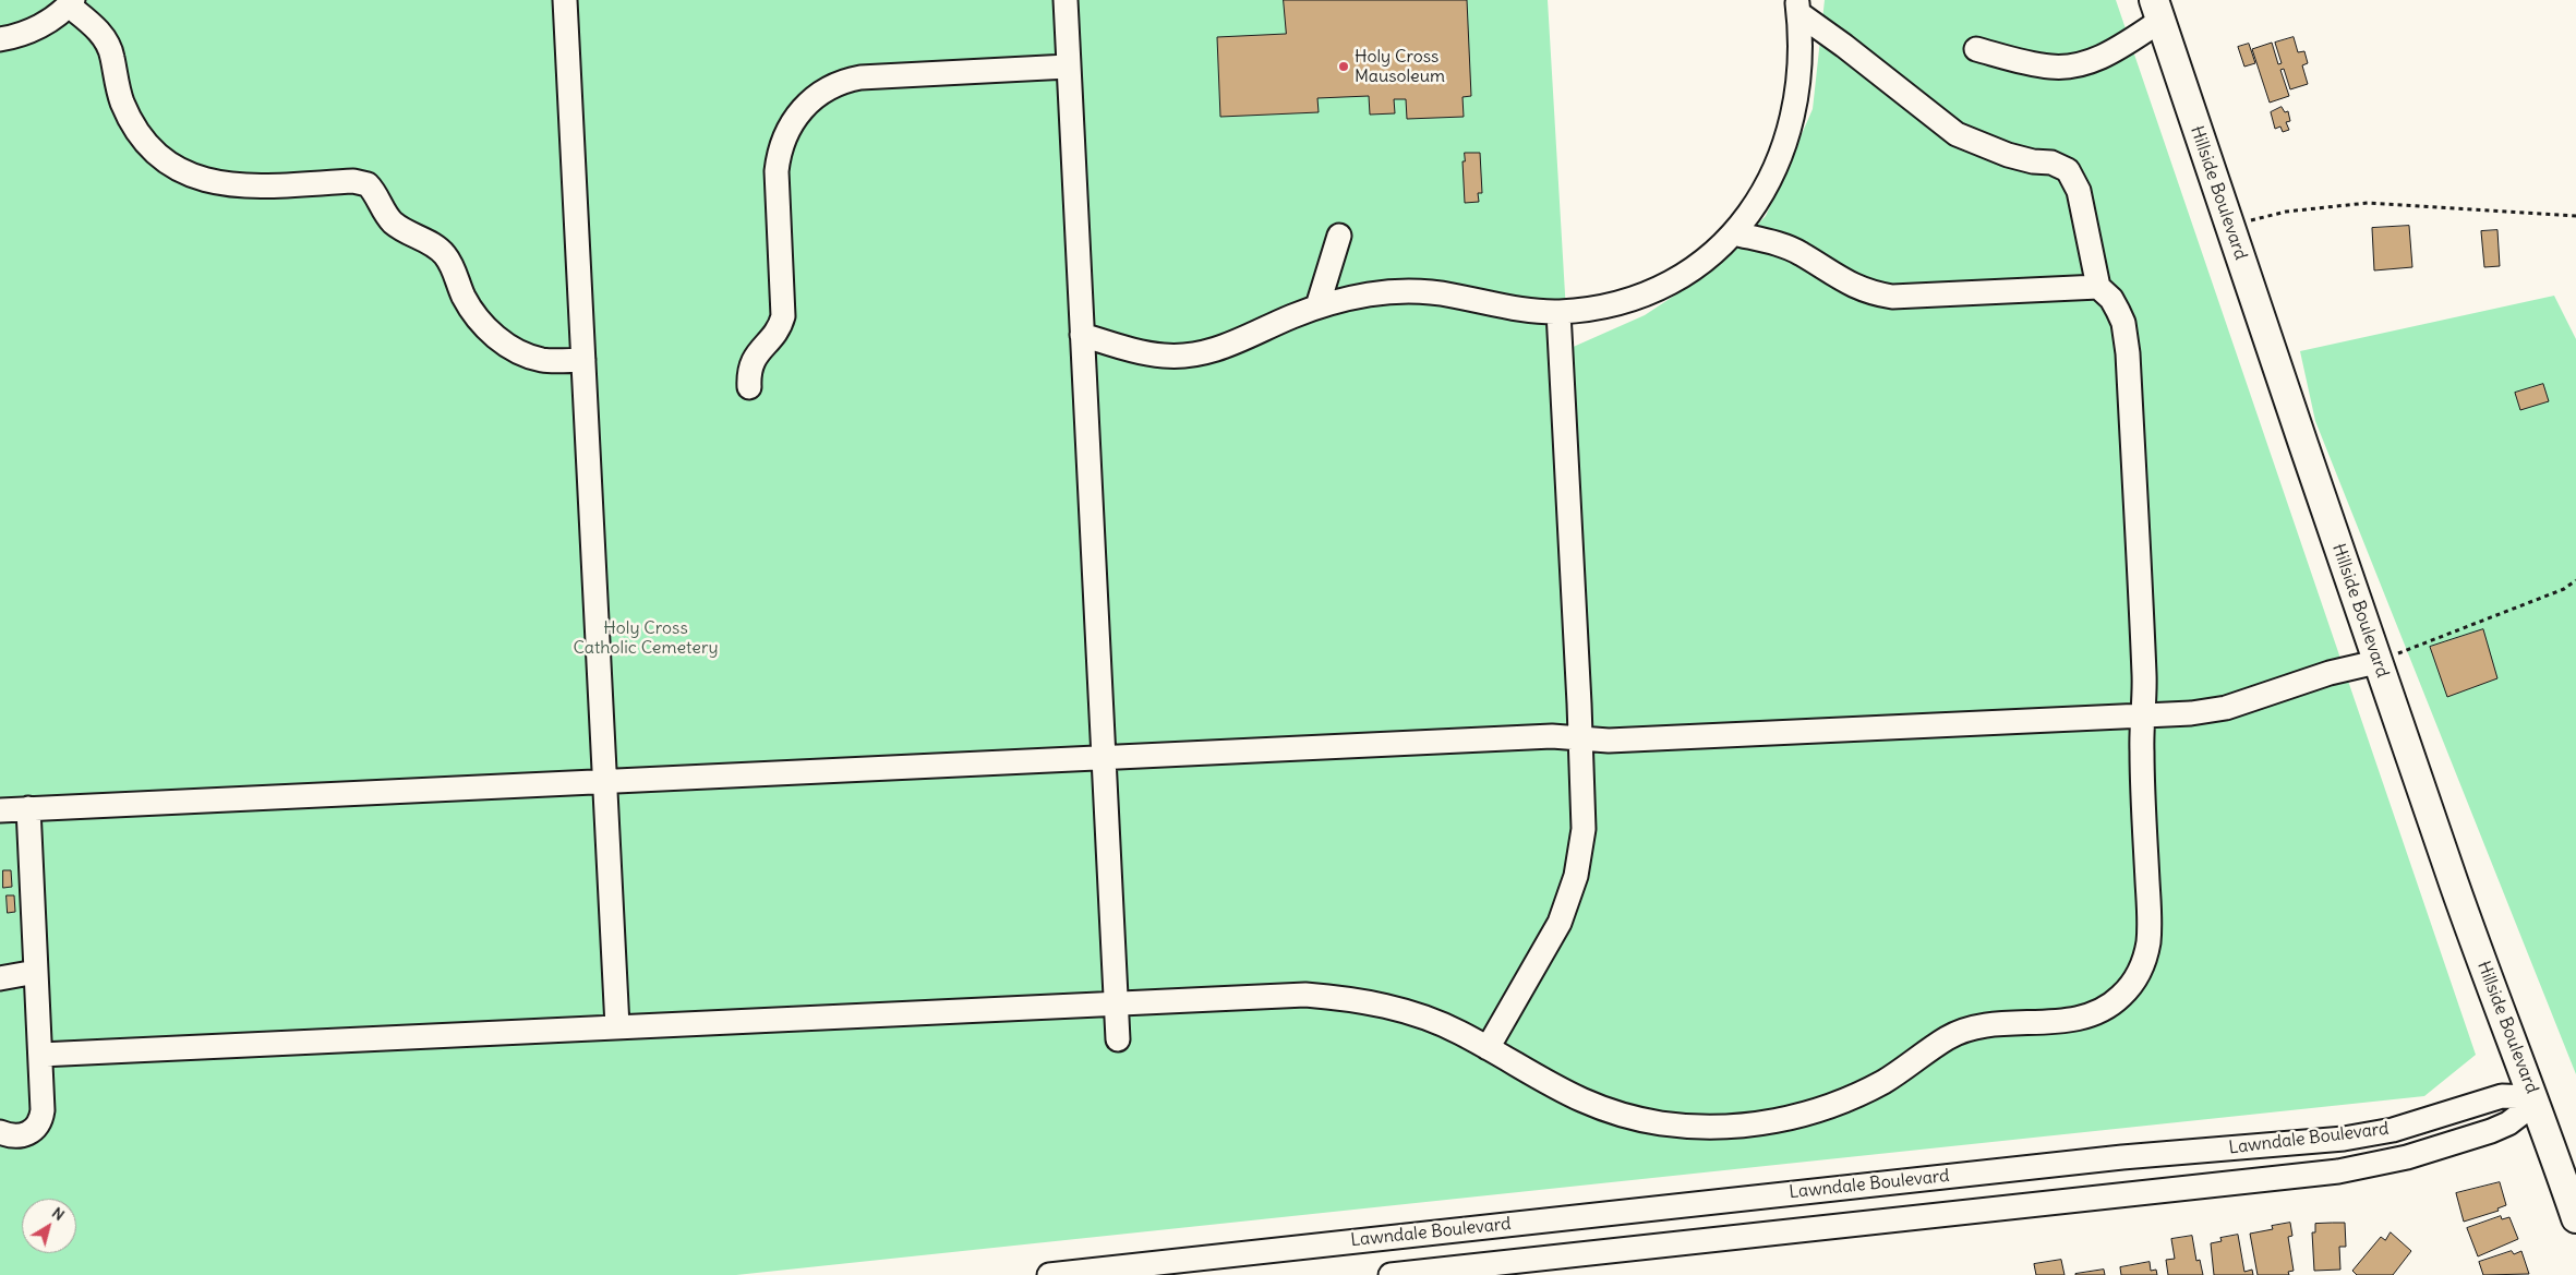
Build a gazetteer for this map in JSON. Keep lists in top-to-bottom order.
{
  "streets": {
    "main road": ["Hillside Boulevard"],
    "street": ["Lawndale Boulevard"]
  },
  "crossings": [
    ["Hillside Boulevard", "Lawndale Boulevard"]
  ],
  "parks": ["Holy Cross Catholic Cemetery"],
  "places": ["Holy Cross Mausoleum"],
  "north": "top right"
}
